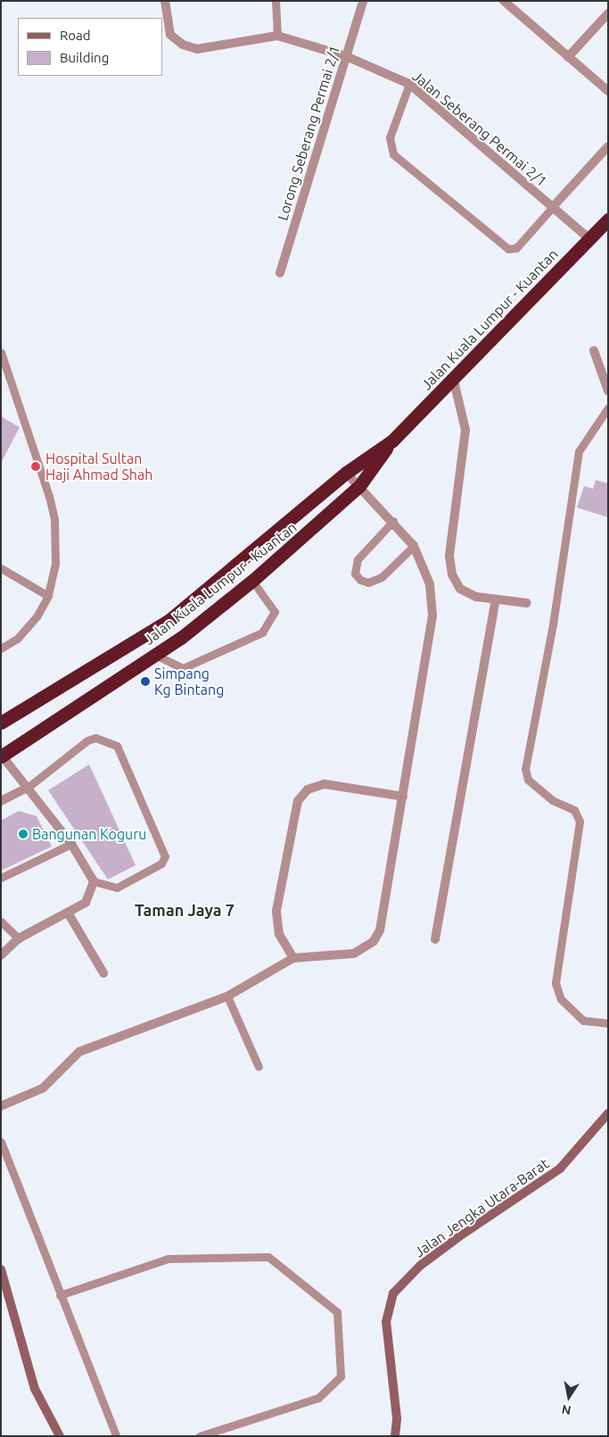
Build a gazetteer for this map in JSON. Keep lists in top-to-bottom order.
{
  "streets": {
    "highway": ["Jalan Kuala Lumpur - Kuantan"],
    "street": ["Jalan Seberang Permai 2/1", "Lorong Seberang Permai 2/1", "Jalan Jengka Utara-Barat"]
  },
  "crossings": [
    ["Jalan Seberang Permai 2/1", "Lorong Seberang Permai 2/1"],
    ["Jalan Seberang Permai 2/1", "Jalan Kuala Lumpur - Kuantan"]
  ],
  "districts": ["Taman Jaya 7"],
  "places": ["Hospital Sultan Haji Ahmad Shah", "Simpang Kg Bintang", "Bangunan Koguru"],
  "legend": ["Road", "Building"],
  "north": "bottom"
}
